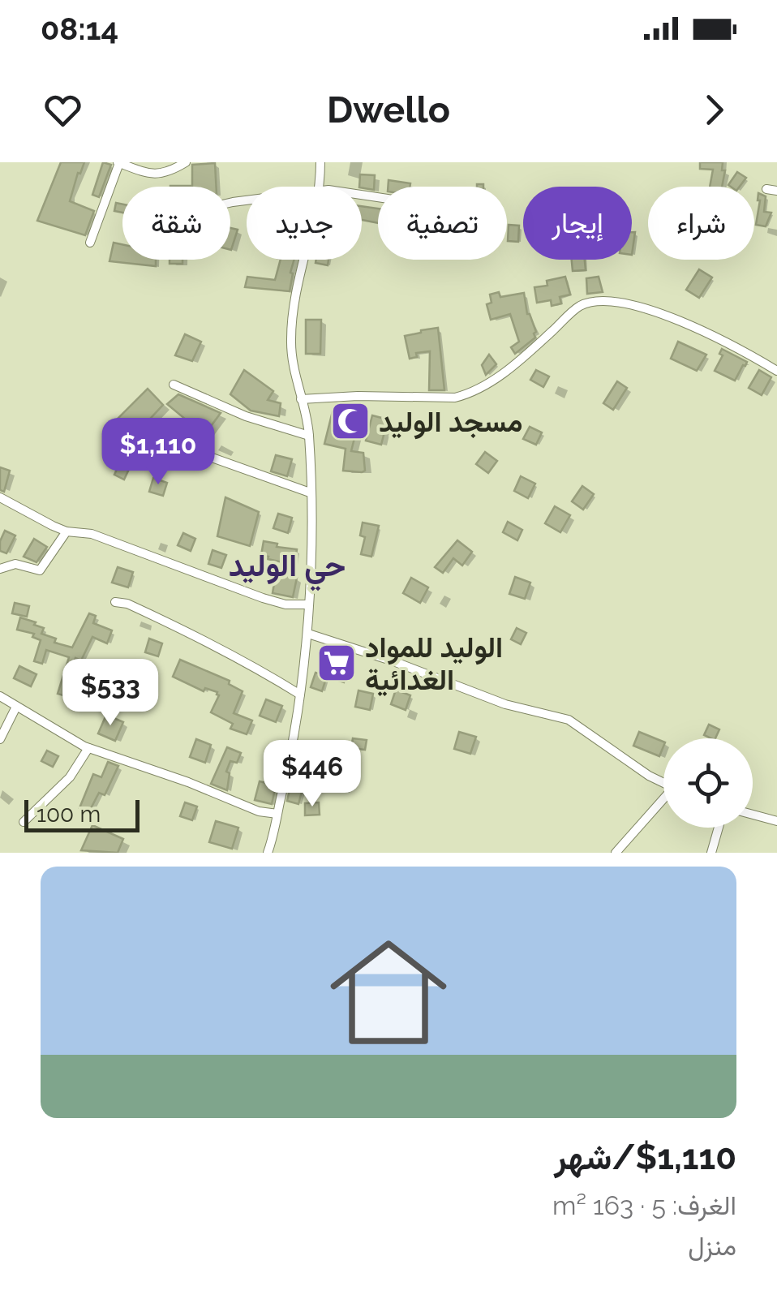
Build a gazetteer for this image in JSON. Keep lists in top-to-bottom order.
{
  "districts": ["حي الوليد"],
  "places": {
    "mosque": ["مسجد الوليد"],
    "supermarket": ["الوليد للمواد الغدائية"]
  },
  "scale_bar": "100 m",
  "page": {
    "status": "08:14",
    "header": "Dwello",
    "chip": [
      "شراء",
      "إيجار",
      "تصفية",
      "جديد",
      "شقة"
    ],
    "price": ["$1,110", "$533", "$446"],
    "scale": "100 m",
    "list": [
      {
        "name": "$1,110/شهر",
        "note": "الغرف: 5 · 163 m² · منزل"
      }
    ]
  }
}
